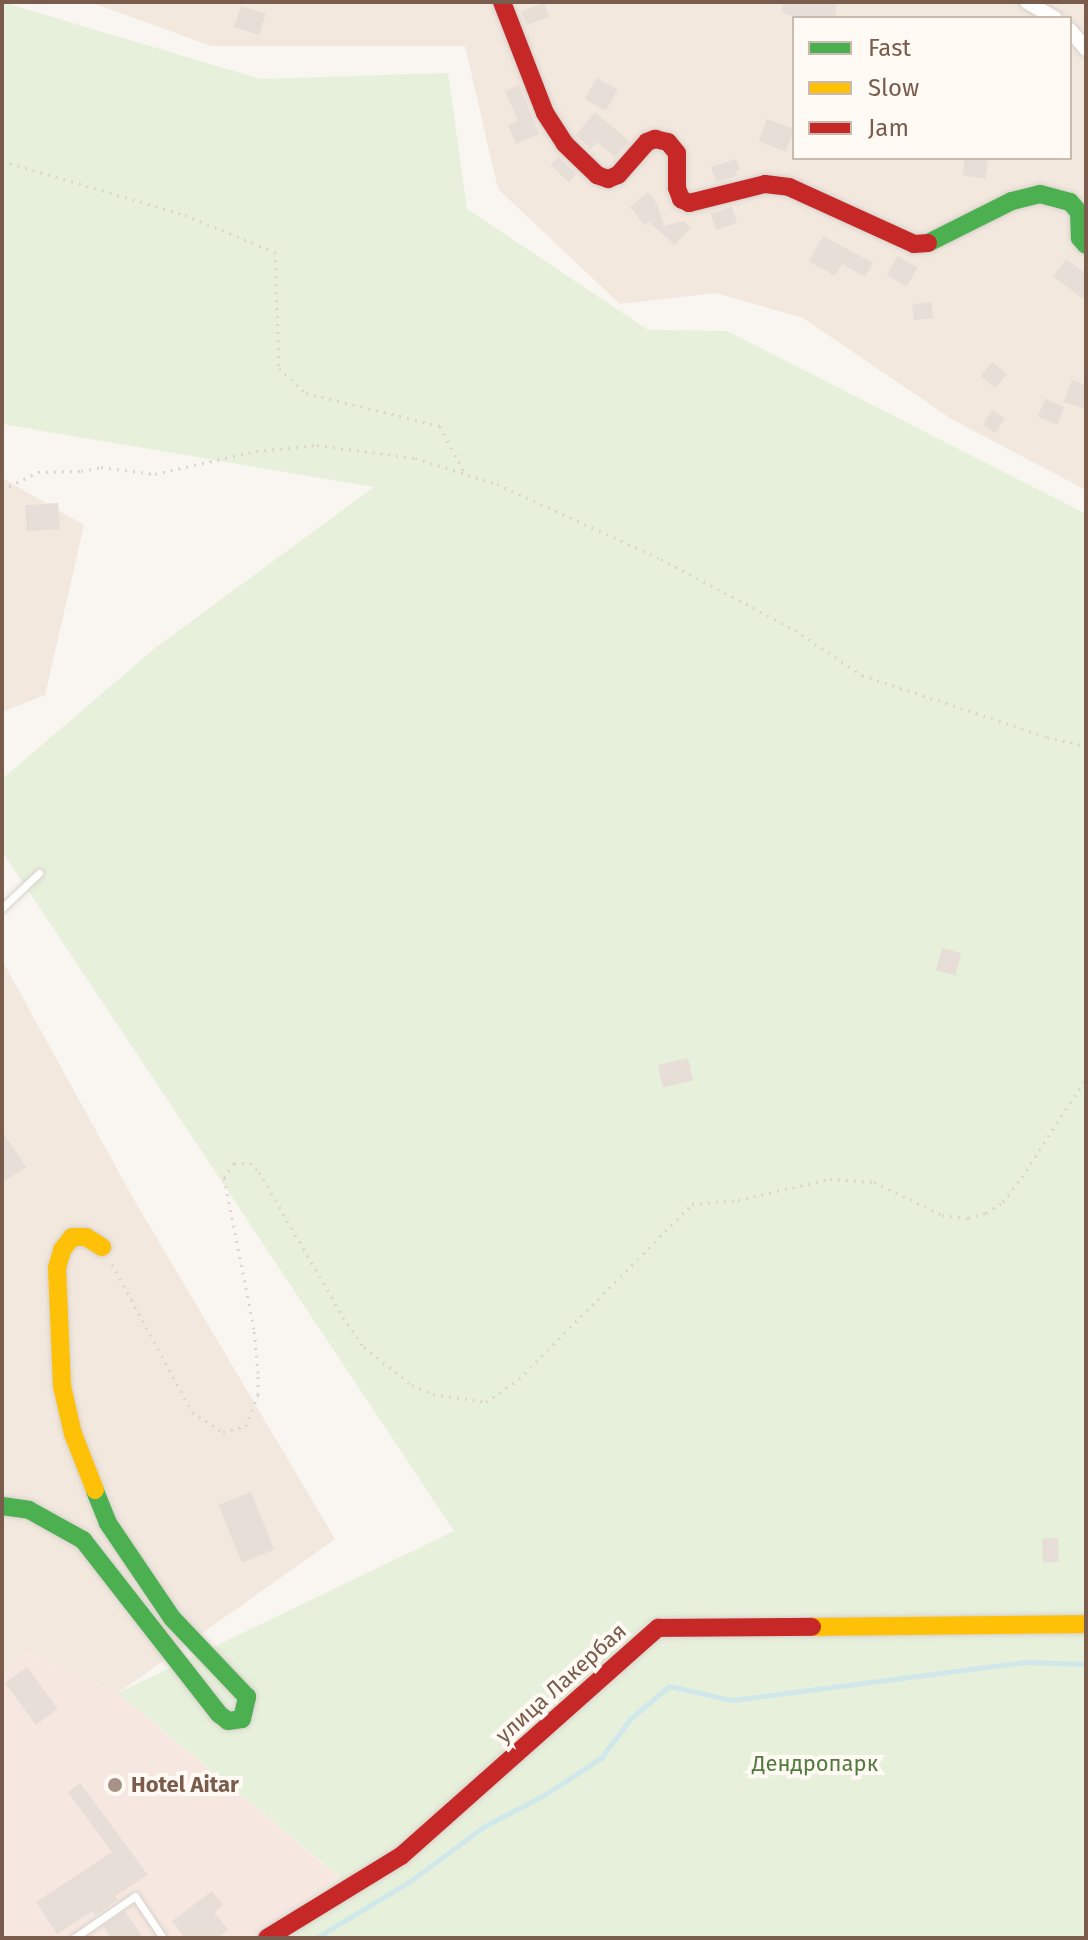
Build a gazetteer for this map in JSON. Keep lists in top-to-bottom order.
{
  "streets": {
    "street": ["улица Лакербая"]
  },
  "parks": ["Дендропарк"],
  "places": ["Hotel Aitar"],
  "legend": ["Fast", "Slow", "Jam"]
}
